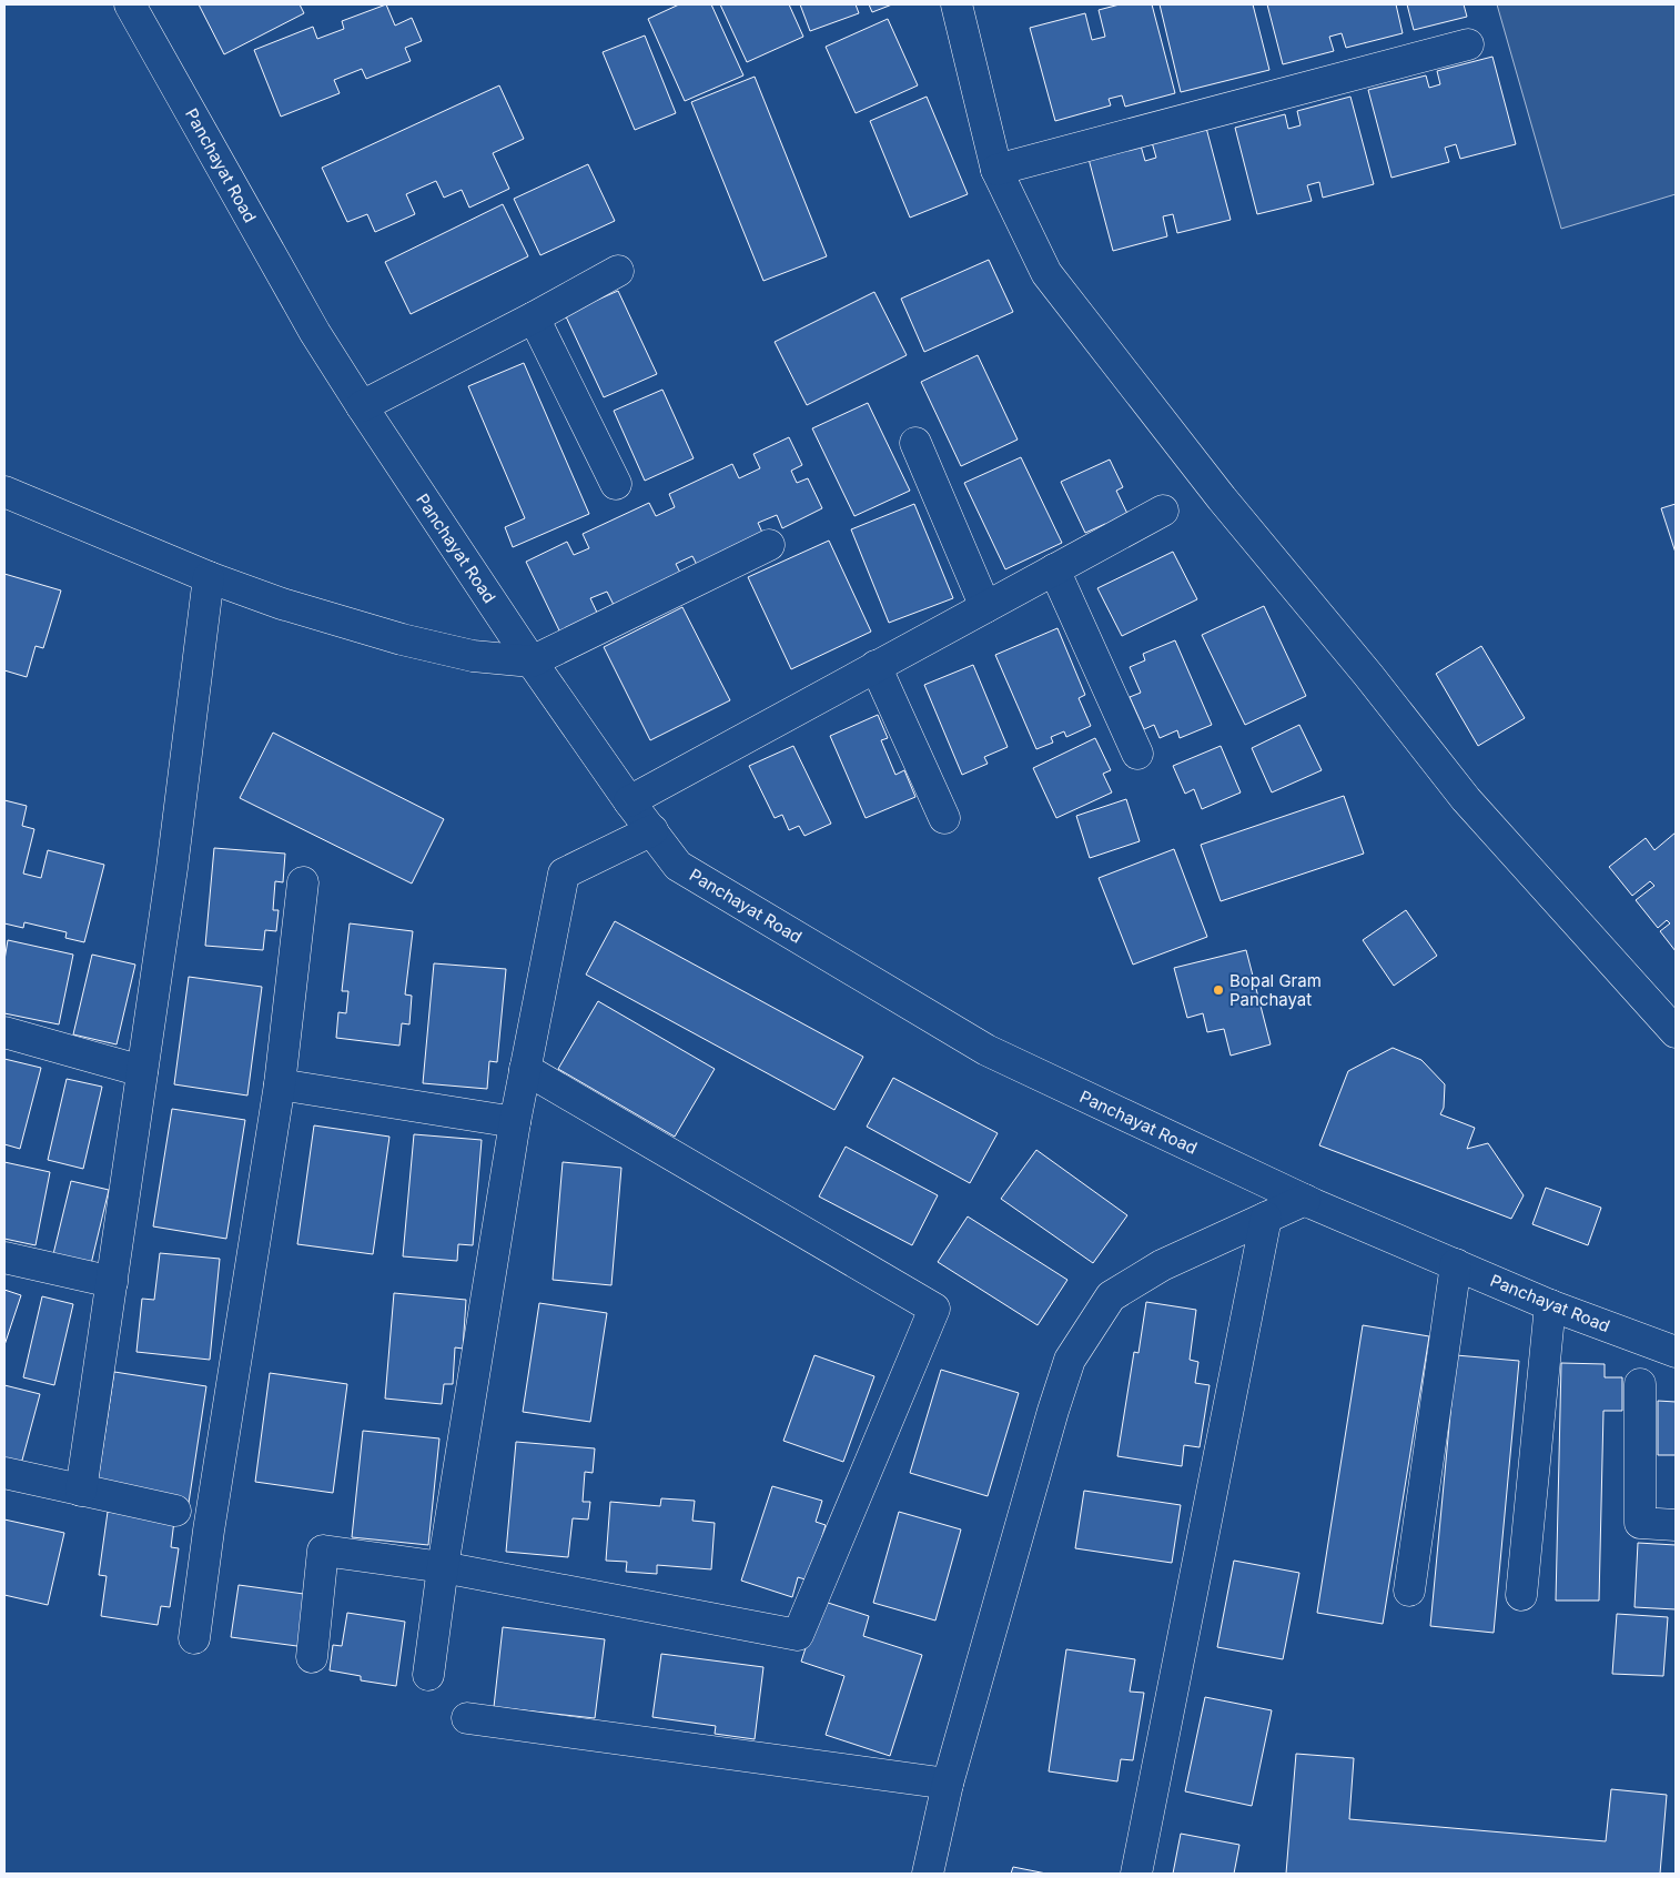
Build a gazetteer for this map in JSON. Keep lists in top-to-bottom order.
{
  "streets": {
    "street": ["Panchayat Road"]
  },
  "places": ["Bopal Gram Panchayat"]
}
